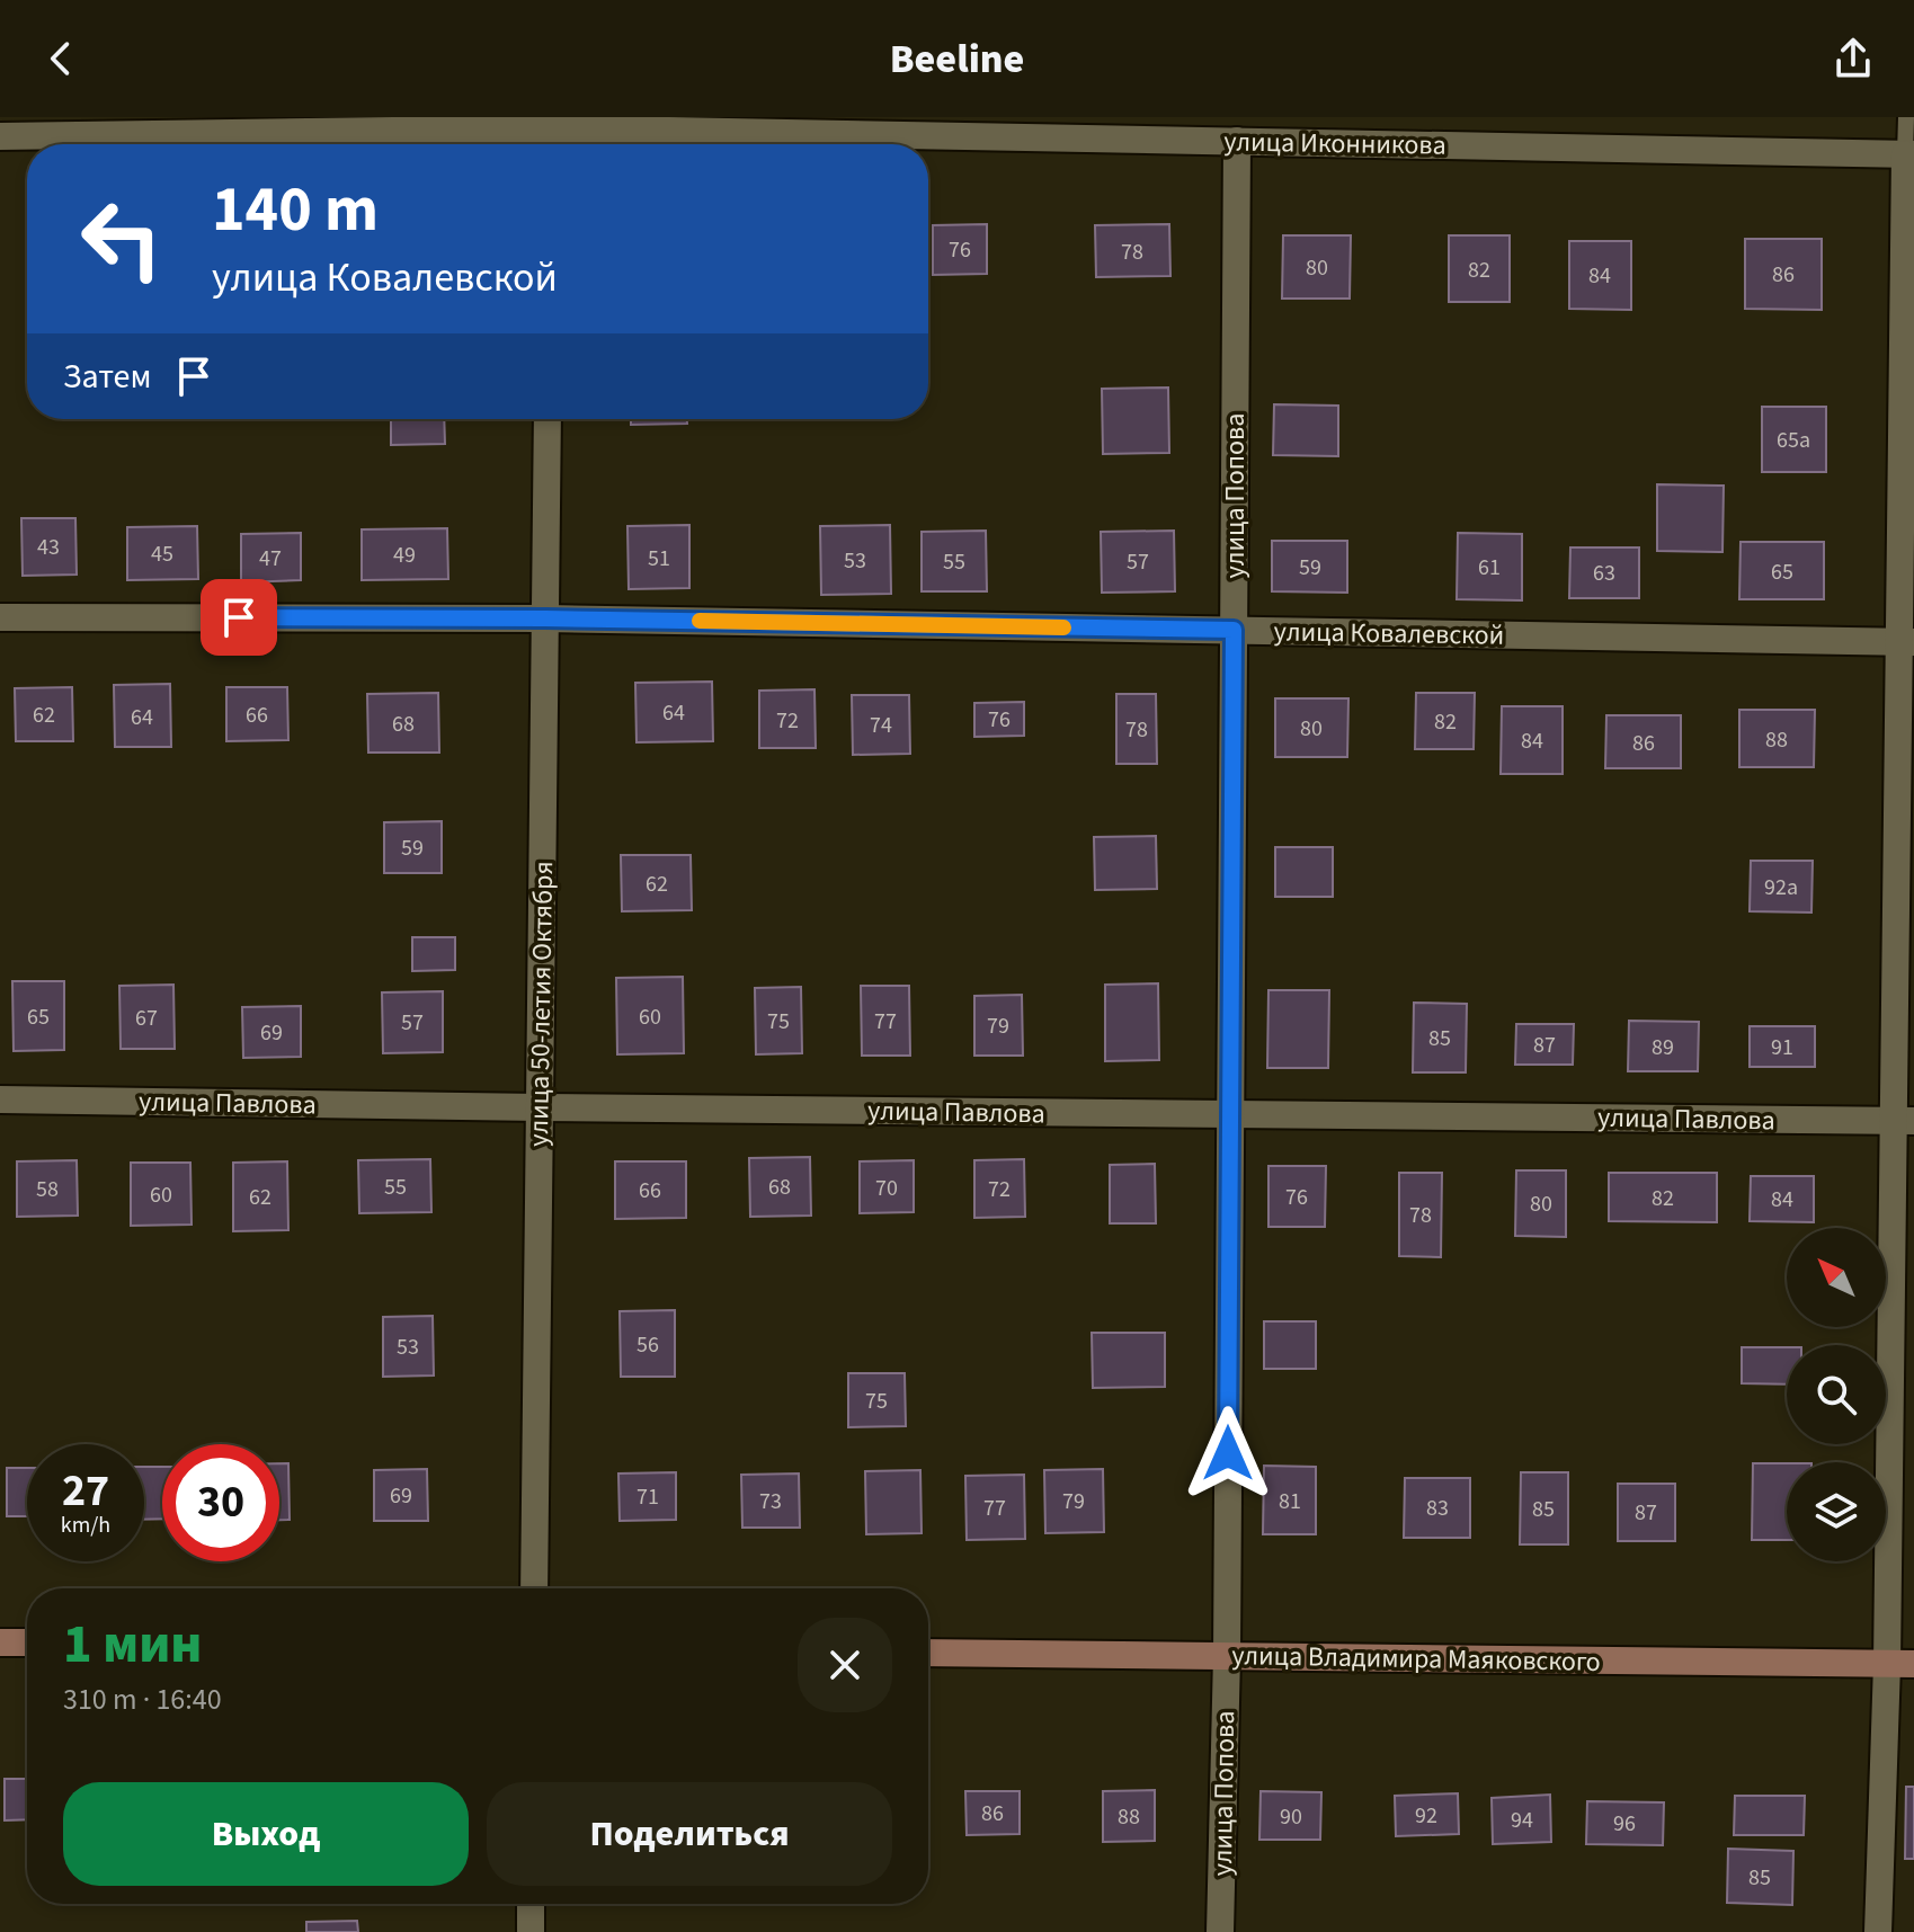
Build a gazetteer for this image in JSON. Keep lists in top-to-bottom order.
{
  "streets": {
    "street": [
      "улица Иконникова",
      "улица Попова",
      "улица Ковалевской",
      "улица 50-летия Октября",
      "улица Павлова",
      "улица Владимира Маяковского"
    ]
  },
  "crossings": [
    ["улица Иконникова", "улица Попова"],
    ["улица Попова", "улица Ковалевской"],
    ["улица Попова", "улица Павлова"],
    ["улица Попова", "улица Владимира Маяковского"],
    ["улица Ковалевской", "улица 50-летия Октября"],
    ["улица 50-летия Октября", "улица Павлова"]
  ],
  "house_numbers": [
    "76",
    "78",
    "80",
    "82",
    "86",
    "84",
    "65а",
    "43",
    "45",
    "49",
    "47",
    "51",
    "53",
    "55",
    "57",
    "59",
    "61",
    "65",
    "63",
    "64",
    "62",
    "66",
    "64",
    "76",
    "72",
    "82",
    "68",
    "74",
    "80",
    "78",
    "88",
    "84",
    "86",
    "59",
    "62",
    "92а",
    "65",
    "60",
    "67",
    "75",
    "77",
    "57",
    "79",
    "69",
    "85",
    "87",
    "89",
    "91",
    "55",
    "68",
    "70",
    "58",
    "72",
    "66",
    "60",
    "62",
    "76",
    "82",
    "84",
    "80",
    "78",
    "56",
    "53",
    "75",
    "69",
    "71",
    "73",
    "79",
    "81",
    "77",
    "83",
    "85",
    "87",
    "86",
    "92",
    "88",
    "90",
    "94",
    "96",
    "85"
  ],
  "north": "top left",
  "page": {
    "header": "Beeline",
    "turn": ["140 m", "улица Ковалевской"],
    "then": "Затем",
    "speed": "27 km/h",
    "limit": "30",
    "heading": ["1 мин", "310 m · 16:40"],
    "buttons": ["Выход", "Поделиться"]
  }
}
